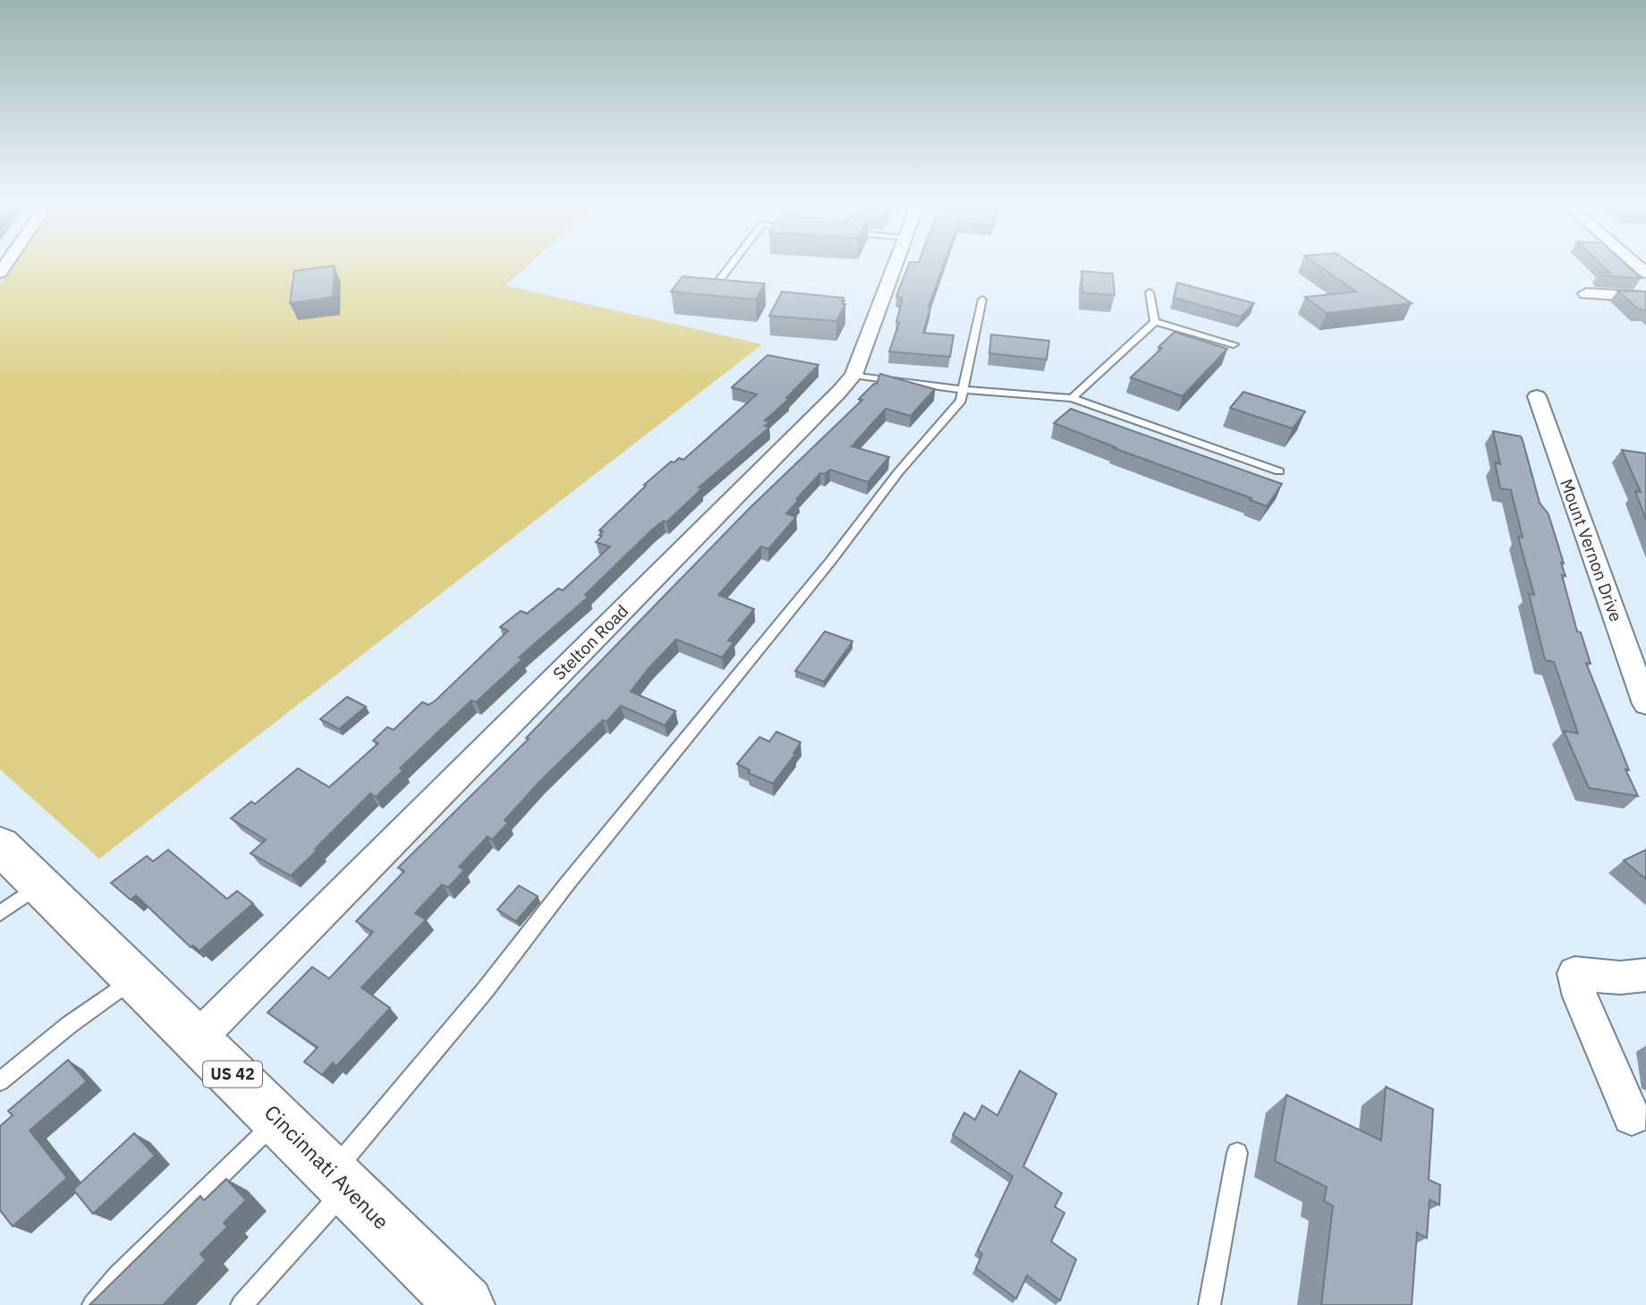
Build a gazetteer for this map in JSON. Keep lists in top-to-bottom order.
{
  "streets": {
    "highway": ["US 42", "Cincinnati Avenue"],
    "street": ["Mount Vernon Drive", "Stelton Road"]
  },
  "crossings": [
    ["Stelton Road", "Cincinnati Avenue"]
  ]
}
